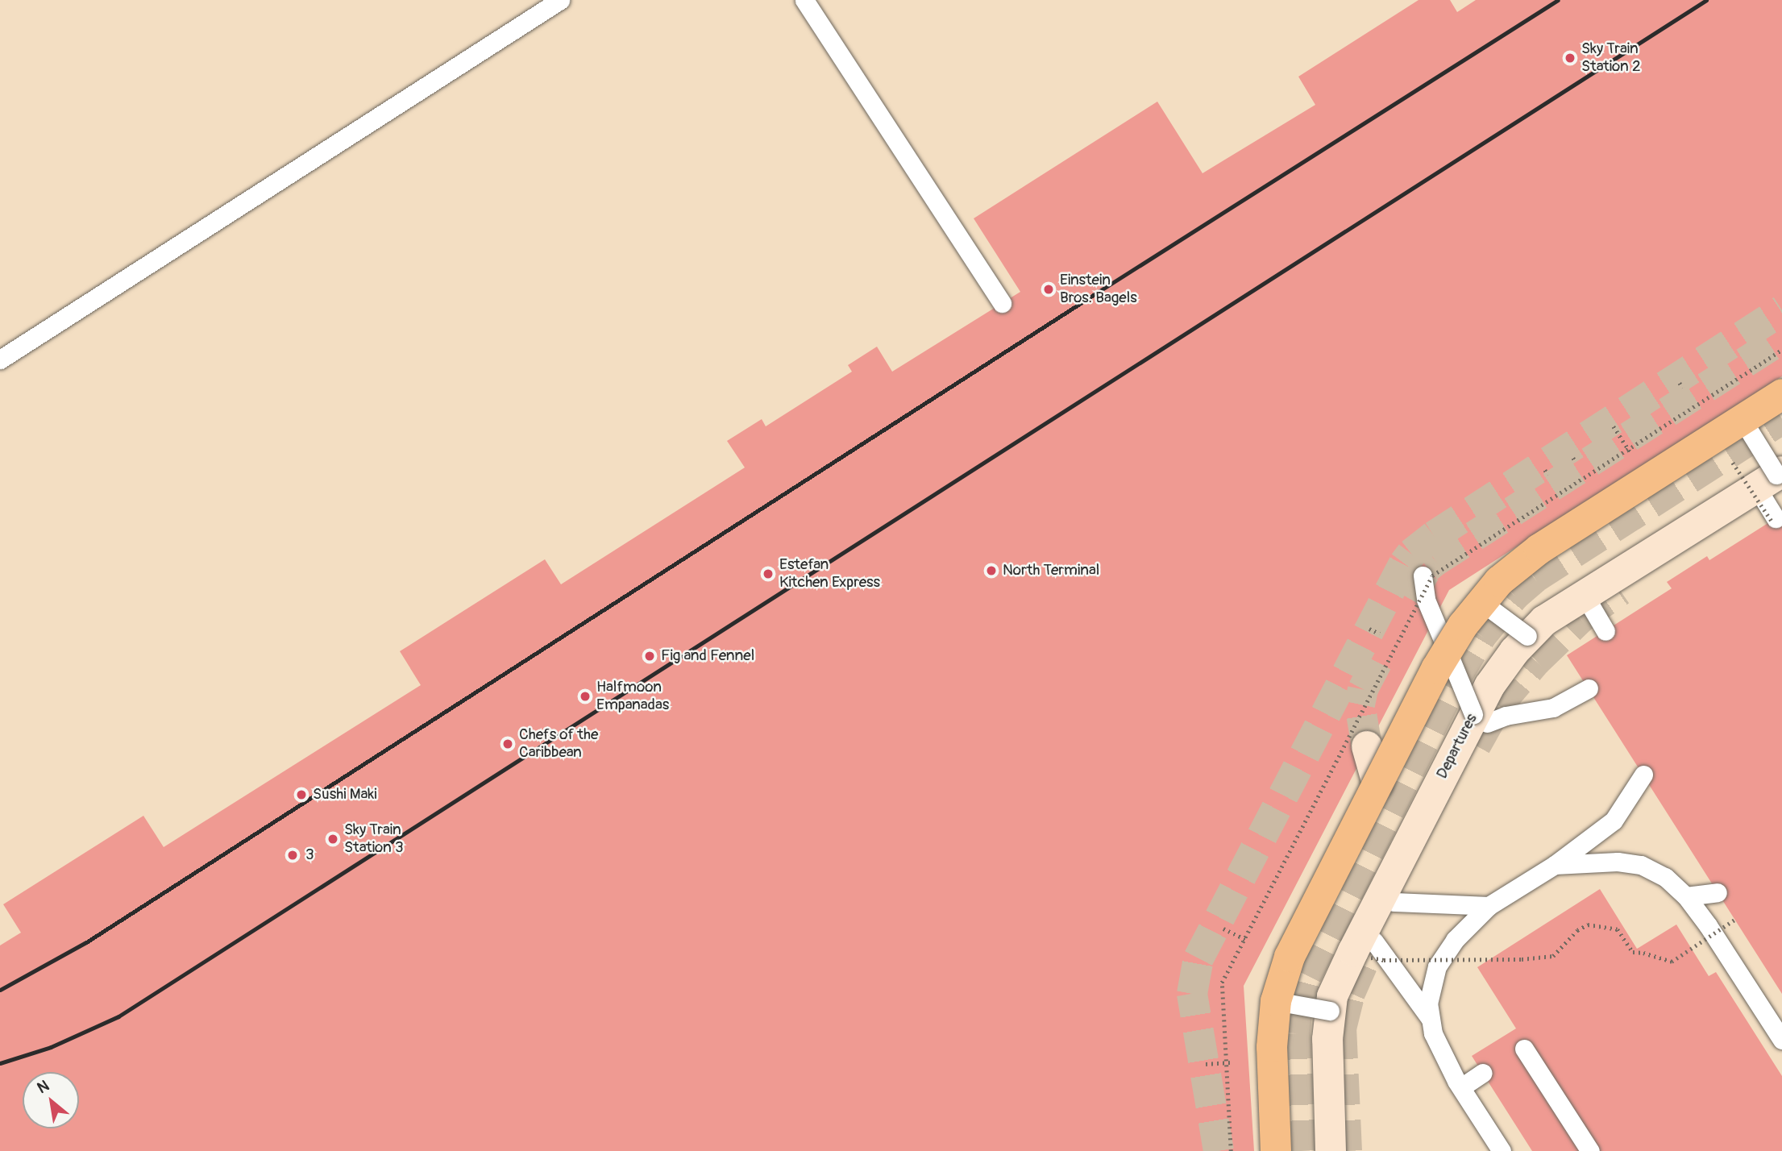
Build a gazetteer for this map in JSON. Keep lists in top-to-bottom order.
{
  "streets": {
    "main road": ["Departures"]
  },
  "places": [
    "Sky Train Station 2",
    "Einstein Bros. Bagels",
    "North Terminal",
    "Estefan Kitchen Express",
    "Fig and Fennel",
    "Halfmoon Empanadas",
    "Chefs of the Caribbean",
    "Sushi Maki",
    "Sky Train Station 3",
    "3"
  ],
  "north": "top left"
}
